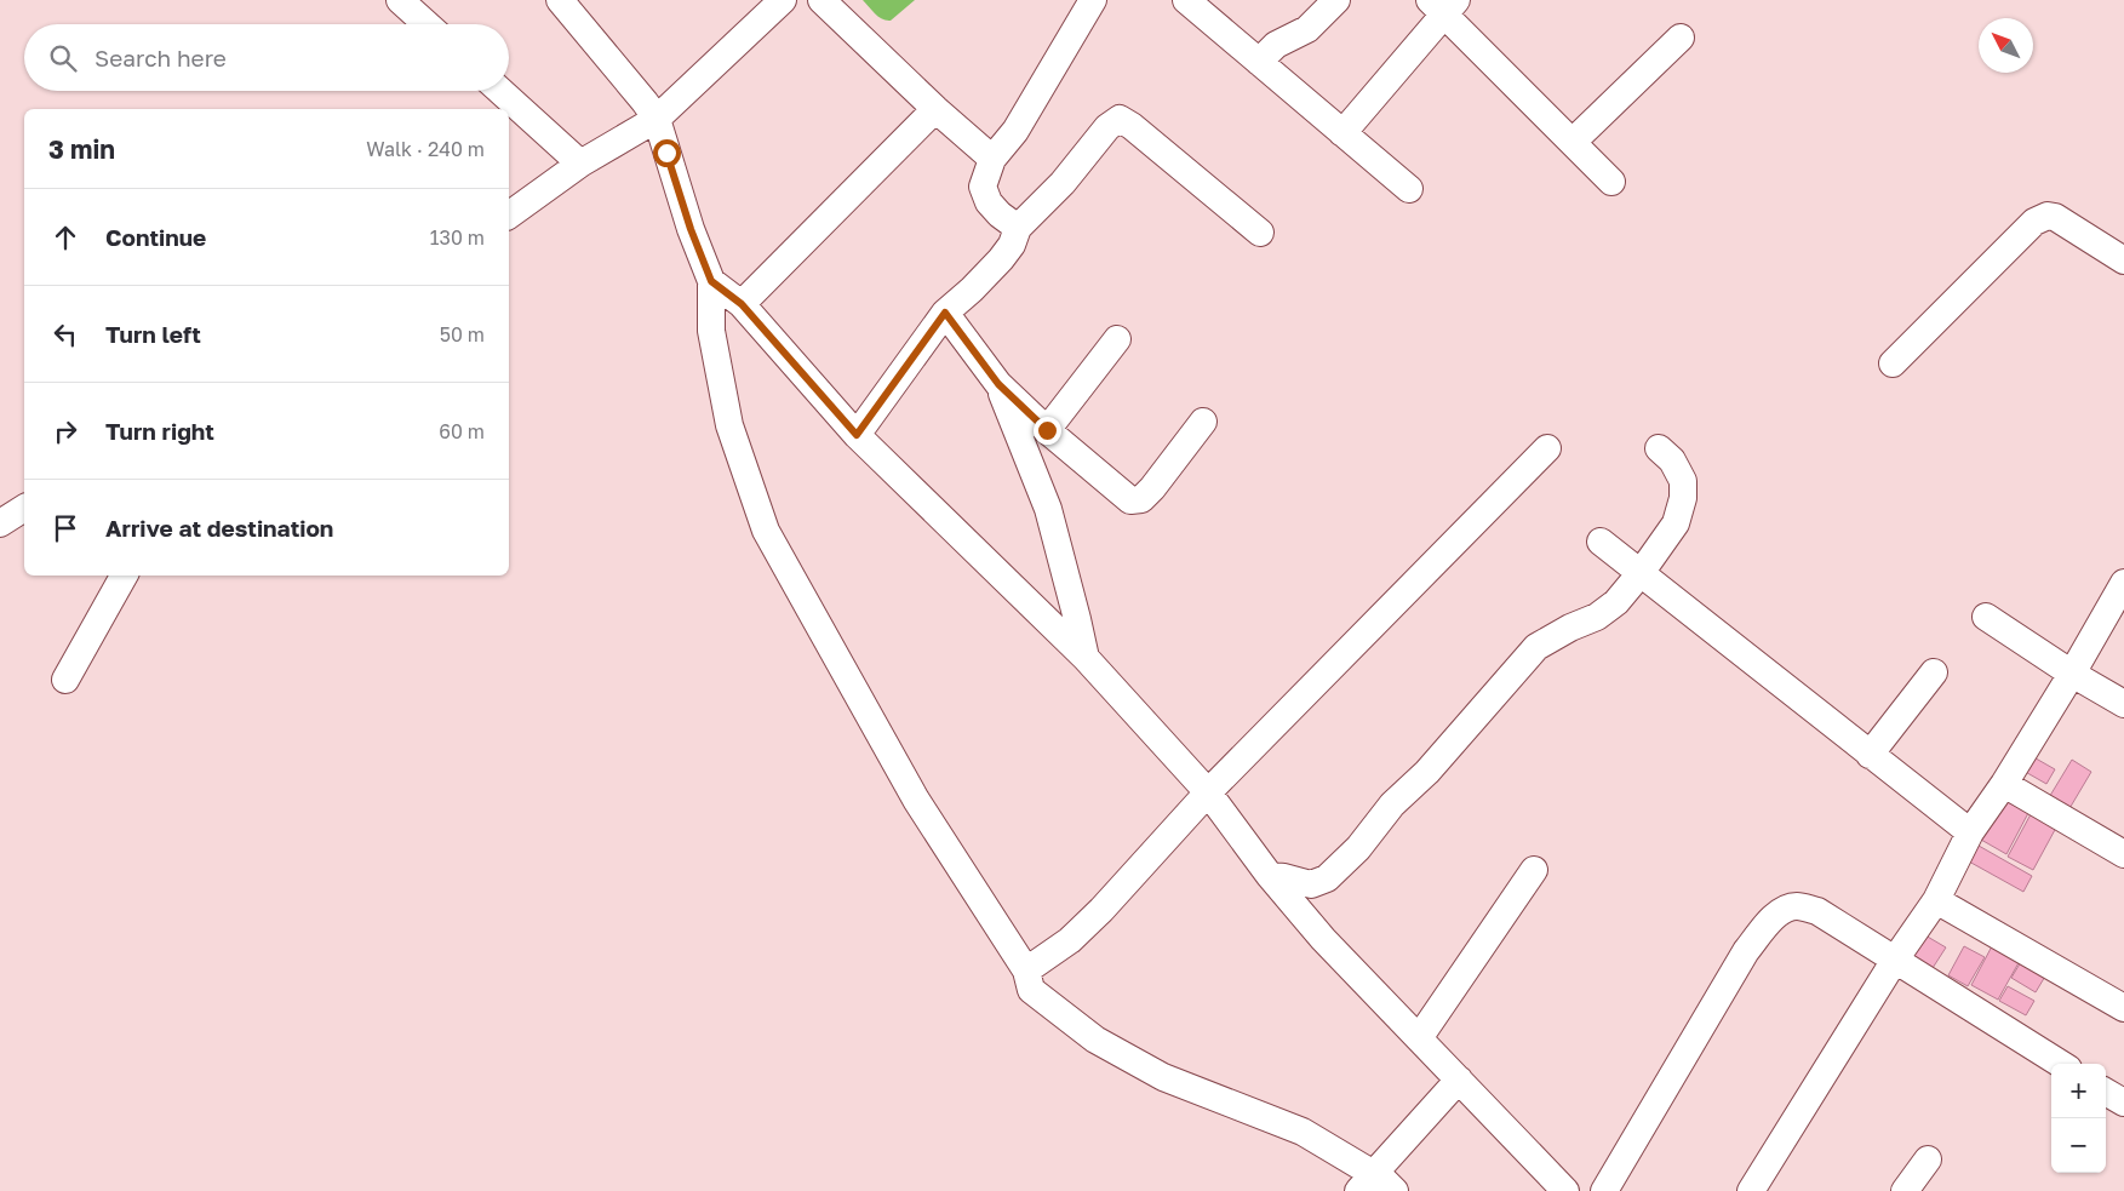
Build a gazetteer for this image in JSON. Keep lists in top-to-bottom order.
{
  "north": "top left",
  "page": {
    "search": "Search here",
    "heading": ["3 min", "Walk · 240 m"],
    "list": [
      ["Continue", "130 m"],
      ["Turn left", "50 m"],
      ["Turn right", "60 m"],
      "Arrive at destination"
    ],
    "map_buttons": ["+", "−"]
  }
}
